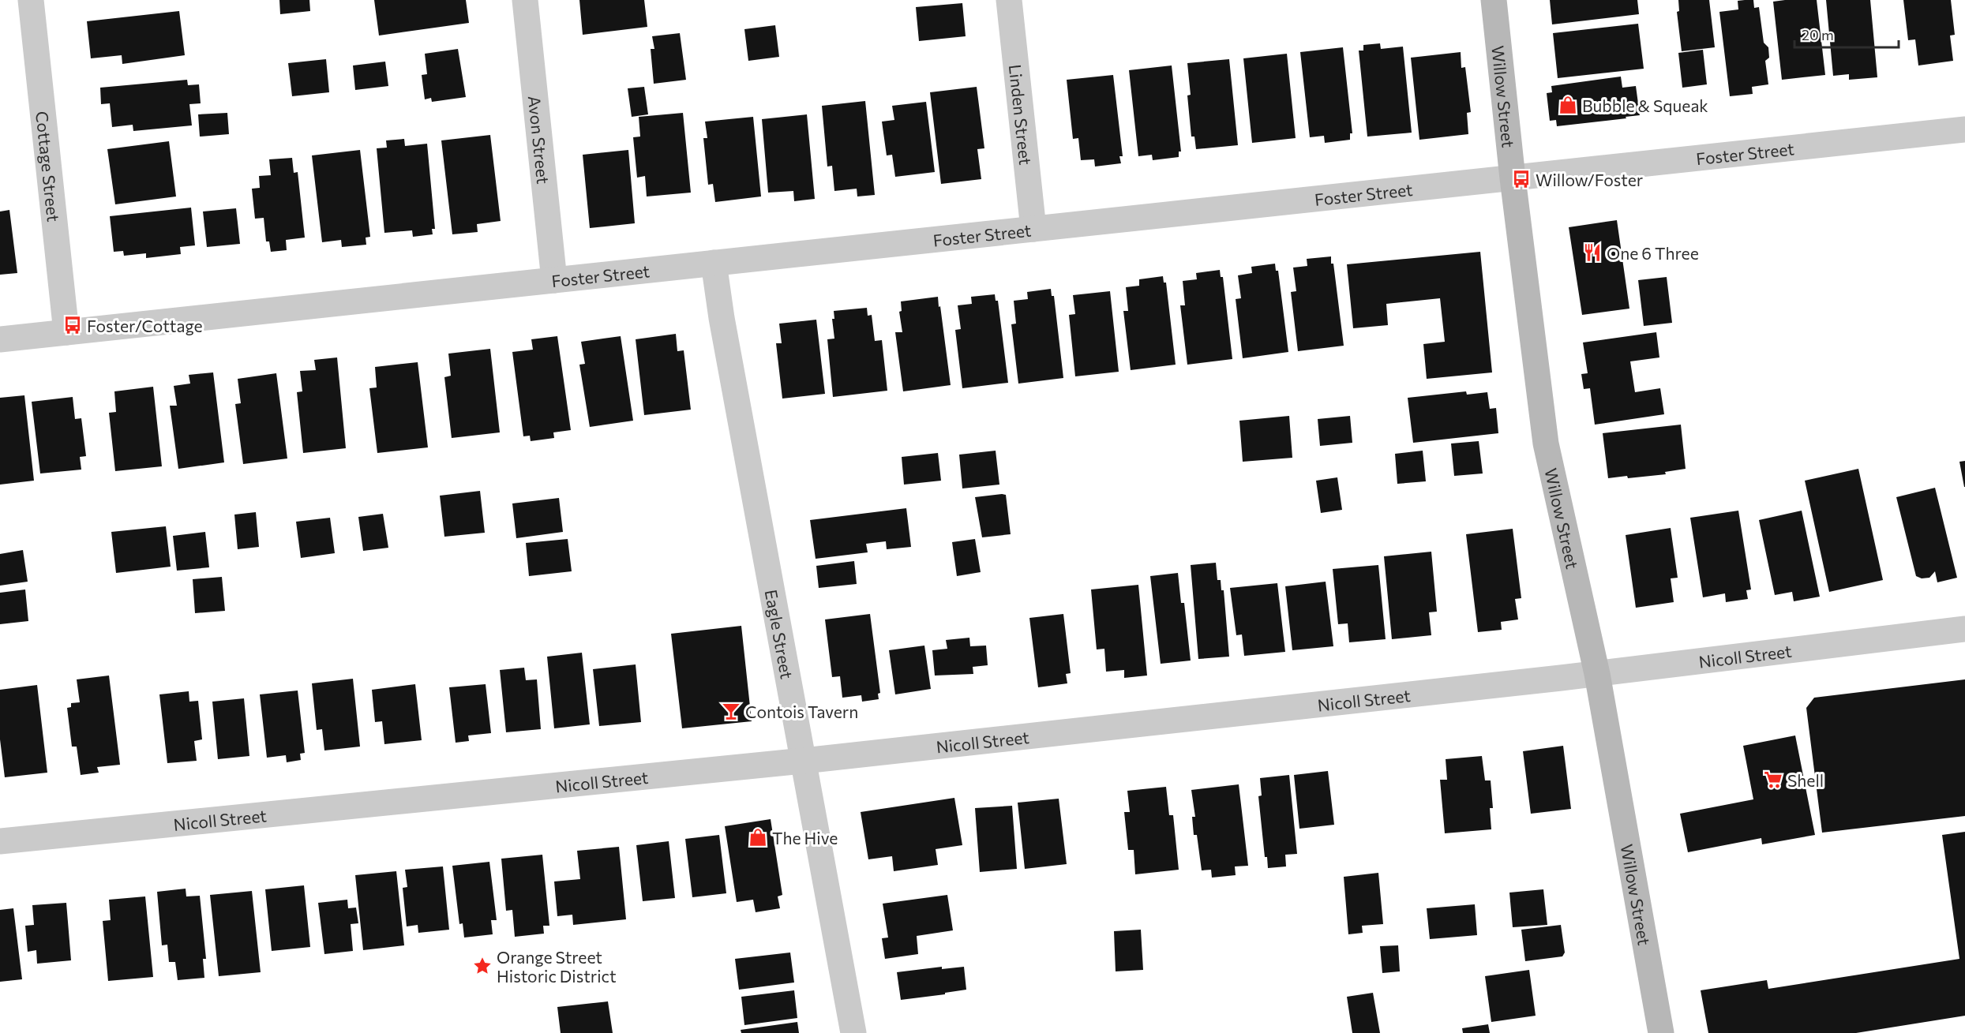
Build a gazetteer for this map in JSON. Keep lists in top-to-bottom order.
{
  "streets": {
    "main road": ["Willow Street"],
    "street": [
      "Linden Street",
      "Avon Street",
      "Foster Street",
      "Cottage Street",
      "Eagle Street",
      "Nicoll Street"
    ]
  },
  "crossings": [
    ["Willow Street", "Foster Street"],
    ["Willow Street", "Nicoll Street"],
    ["Linden Street", "Foster Street"],
    ["Avon Street", "Foster Street"],
    ["Foster Street", "Cottage Street"],
    ["Foster Street", "Eagle Street"],
    ["Eagle Street", "Nicoll Street"]
  ],
  "places": {
    "shop": ["Bubble & Squeak", "The Hive"],
    "bus stop": ["Willow/Foster", "Foster/Cottage"],
    "restaurant": ["One 6 Three"],
    "bar": ["Contois Tavern"],
    "supermarket": ["Shell"],
    "place": ["Orange Street Historic District"]
  },
  "scale_bar": "20 m"
}
